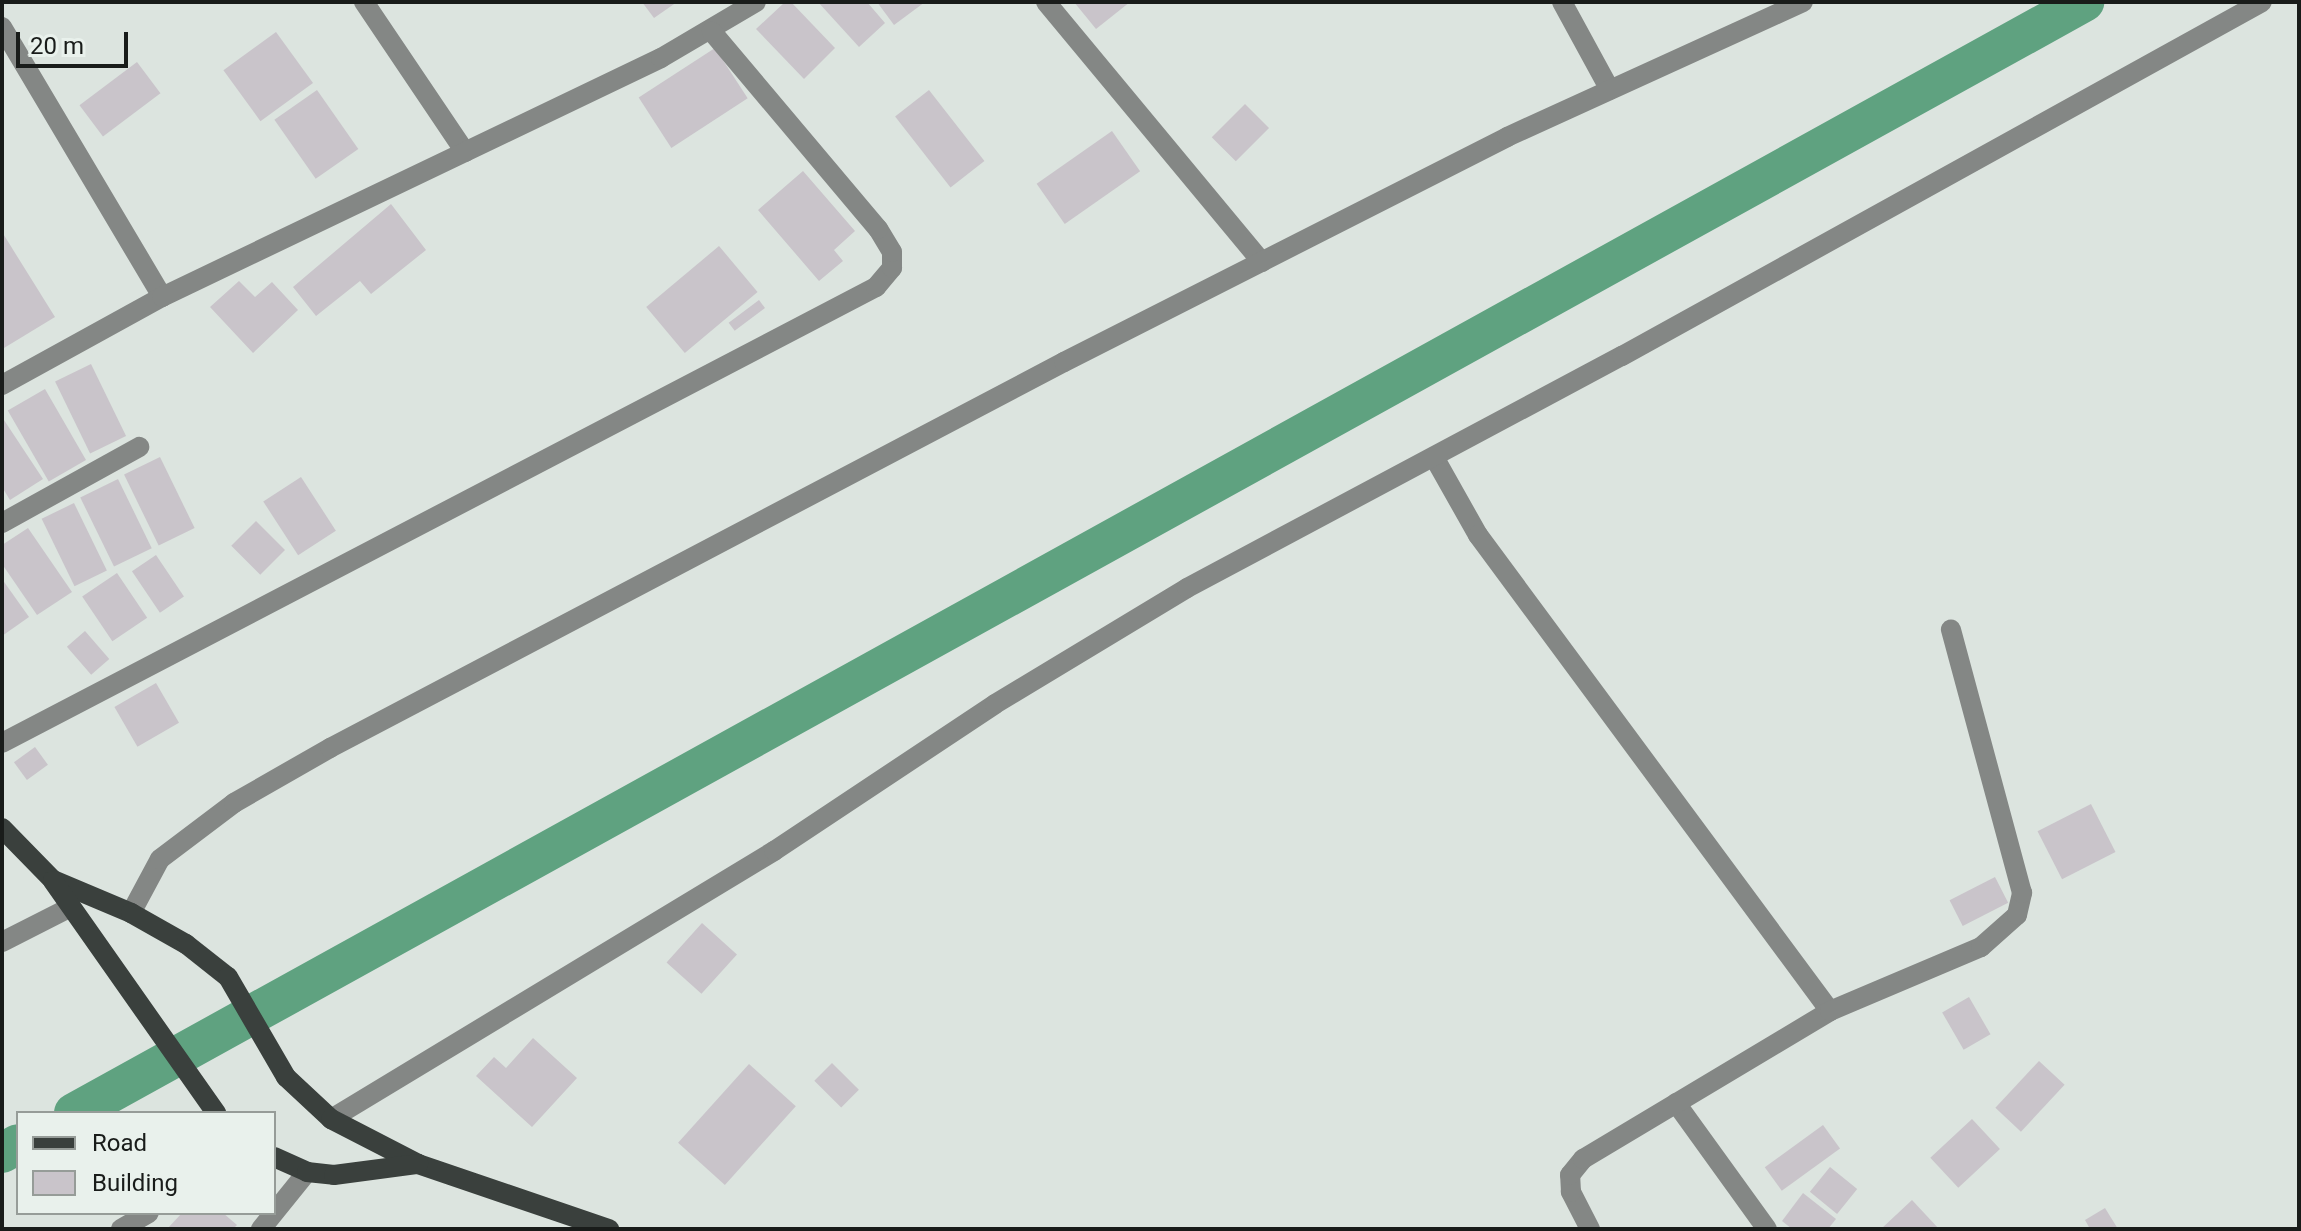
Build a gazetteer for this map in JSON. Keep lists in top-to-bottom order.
{
  "legend": ["Road", "Building"],
  "scale_bar": "20 m"
}
